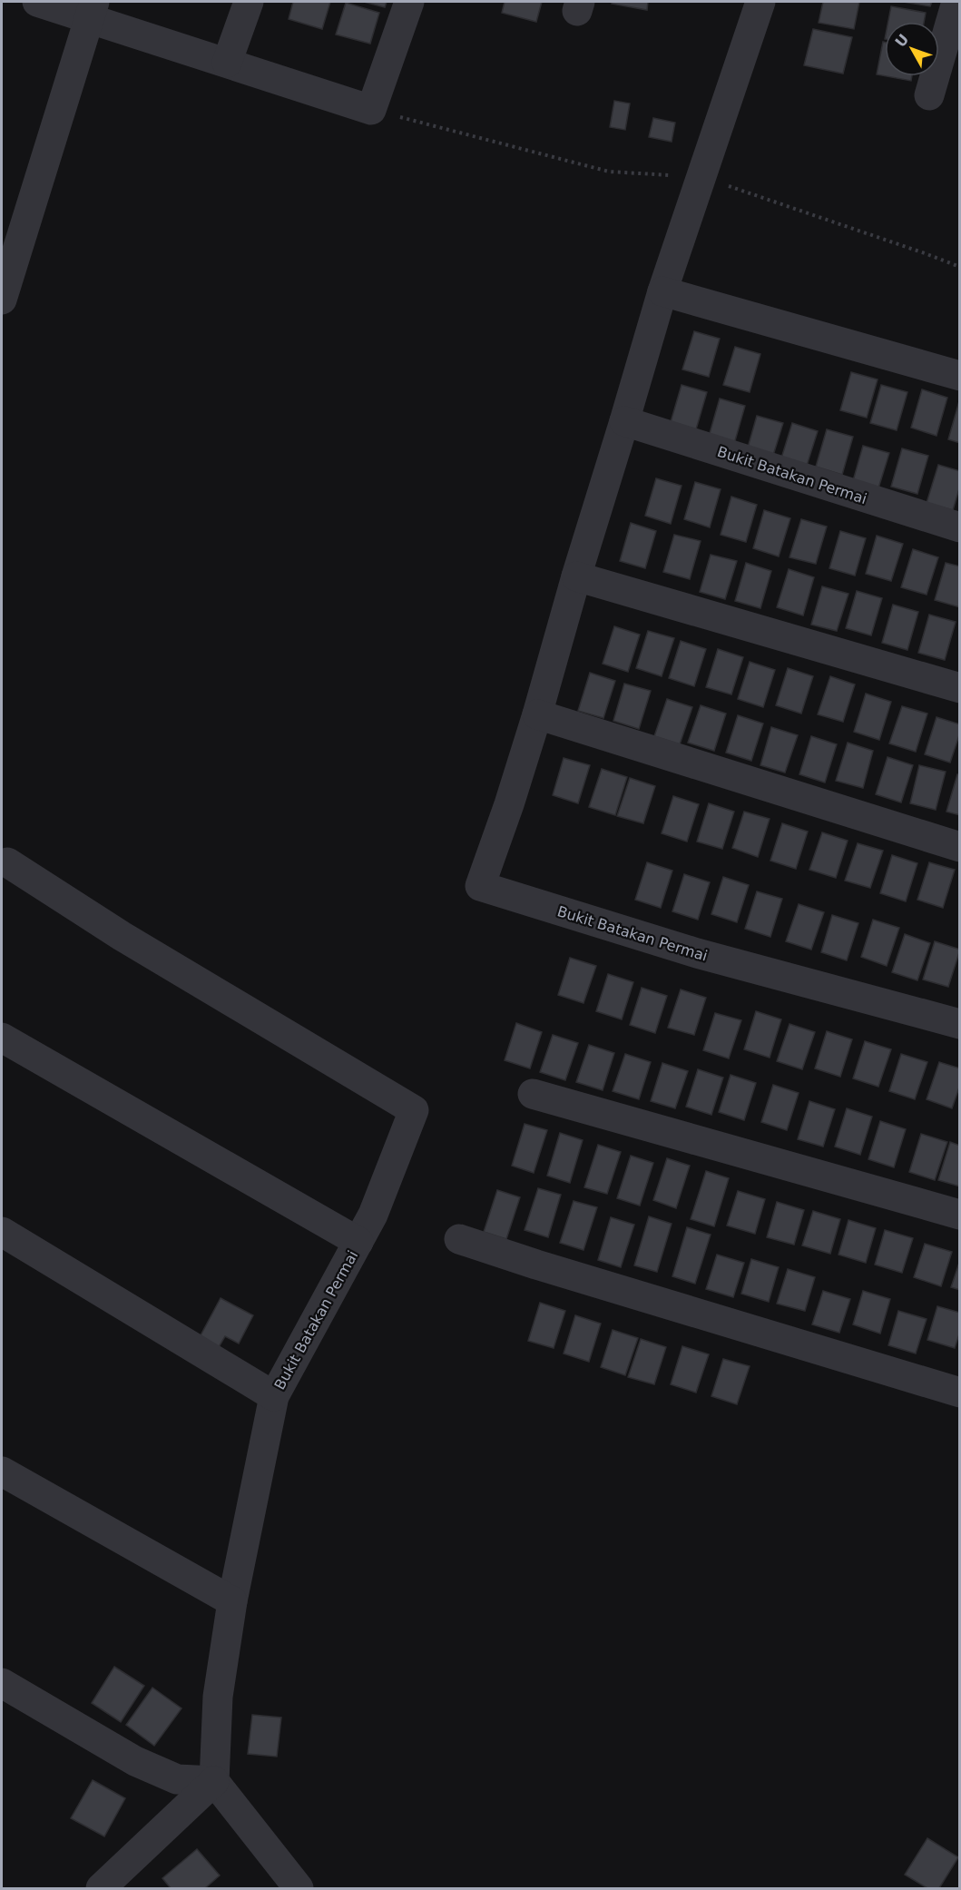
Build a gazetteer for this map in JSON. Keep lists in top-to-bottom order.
{
  "streets": {
    "street": ["Bukit Batakan Permai"]
  },
  "north": "top left"
}
